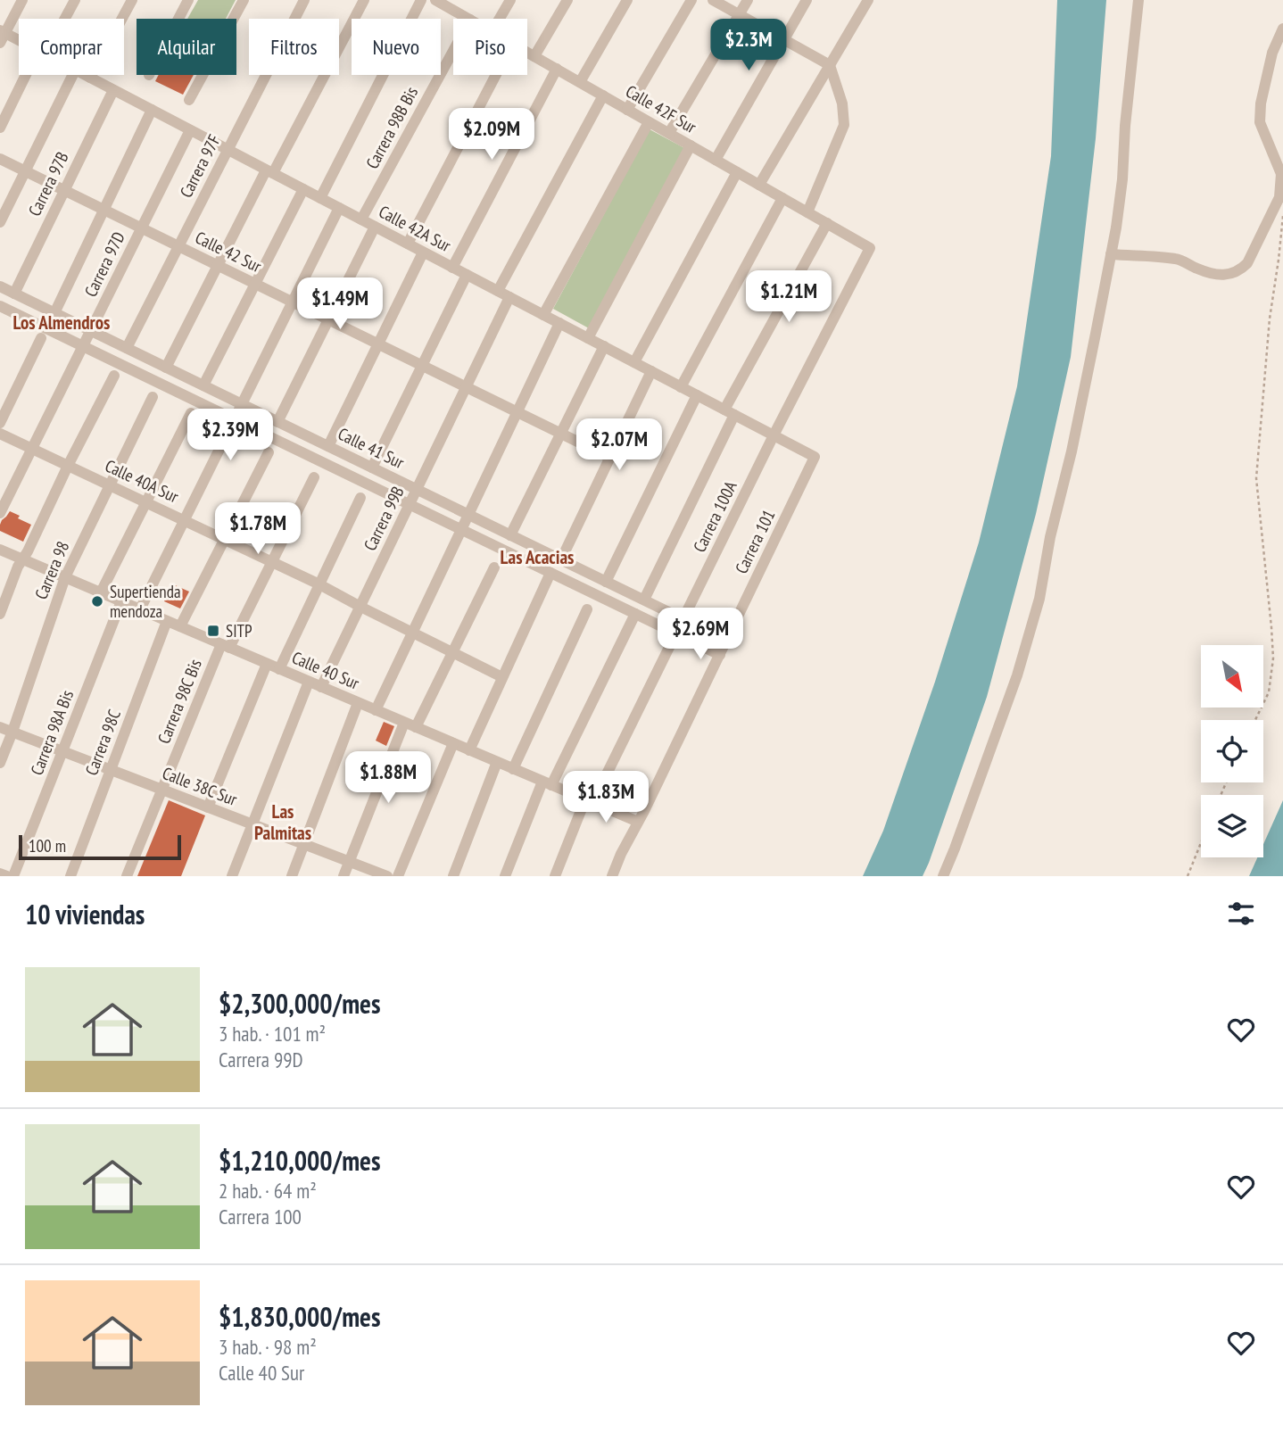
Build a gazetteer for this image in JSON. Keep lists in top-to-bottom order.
{
  "streets": {
    "street": [
      "Calle 42F Sur",
      "Carrera 98B Bis",
      "Carrera 97F",
      "Carrera 97B",
      "Calle 42A Sur",
      "Calle 42 Sur",
      "Carrera 97D",
      "Calle 41 Sur",
      "Calle 40A Sur",
      "Carrera 100A",
      "Carrera 99B",
      "Carrera 101",
      "Carrera 98",
      "Calle 40 Sur",
      "Carrera 98C Bis",
      "Carrera 98A Bis",
      "Carrera 98C",
      "Calle 38C Sur"
    ]
  },
  "crossings": [
    ["Calle 42F Sur", "Carrera 100A"],
    ["Carrera 98B Bis", "Calle 42A Sur"],
    ["Carrera 97F", "Calle 42A Sur"],
    ["Carrera 97F", "Calle 42 Sur"],
    ["Carrera 97F", "Calle 41 Sur"],
    ["Carrera 97B", "Calle 42A Sur"],
    ["Carrera 97B", "Calle 42 Sur"],
    ["Carrera 97B", "Calle 41 Sur"],
    ["Calle 42A Sur", "Carrera 97D"],
    ["Calle 42A Sur", "Carrera 100A"],
    ["Calle 42A Sur", "Carrera 99B"],
    ["Calle 42A Sur", "Carrera 101"],
    ["Calle 42 Sur", "Carrera 97D"],
    ["Calle 42 Sur", "Carrera 99B"],
    ["Carrera 97D", "Calle 41 Sur"],
    ["Carrera 97D", "Calle 40A Sur"],
    ["Calle 41 Sur", "Carrera 100A"],
    ["Calle 41 Sur", "Carrera 99B"],
    ["Calle 41 Sur", "Carrera 101"],
    ["Calle 40A Sur", "Carrera 99B"],
    ["Calle 40A Sur", "Carrera 98"],
    ["Calle 40A Sur", "Carrera 98C Bis"],
    ["Carrera 100A", "Calle 40 Sur"],
    ["Carrera 99B", "Calle 40 Sur"],
    ["Carrera 101", "Calle 40 Sur"],
    ["Carrera 98", "Calle 40 Sur"],
    ["Carrera 98", "Calle 38C Sur"],
    ["Calle 40 Sur", "Carrera 98C Bis"],
    ["Calle 40 Sur", "Carrera 98A Bis"],
    ["Calle 40 Sur", "Carrera 98C"],
    ["Carrera 98C Bis", "Calle 38C Sur"],
    ["Carrera 98A Bis", "Calle 38C Sur"],
    ["Carrera 98C", "Calle 38C Sur"]
  ],
  "districts": ["Los Almendros", "Las Acacias", "Las Palmitas"],
  "places": {
    "other": ["Supertienda mendoza"],
    "transit": ["SITP"]
  },
  "scale_bar": "100 m",
  "north": "bottom right",
  "page": {
    "price": [
      "$2.3M",
      "$2.09M",
      "$1.21M",
      "$1.49M",
      "$2.39M",
      "$2.07M",
      "$1.78M",
      "$2.69M",
      "$1.88M",
      "$1.83M"
    ],
    "chip": [
      "Comprar",
      "Alquilar",
      "Filtros",
      "Nuevo",
      "Piso"
    ],
    "scale": "100 m",
    "heading": "10 viviendas",
    "list": [
      {
        "name": "$2,300,000/mes",
        "note": "3 hab. · 101 m² · Carrera 99D"
      },
      {
        "name": "$1,210,000/mes",
        "note": "2 hab. · 64 m² · Carrera 100"
      },
      {
        "name": "$1,830,000/mes",
        "note": "3 hab. · 98 m² · Calle 40 Sur"
      }
    ]
  }
}
